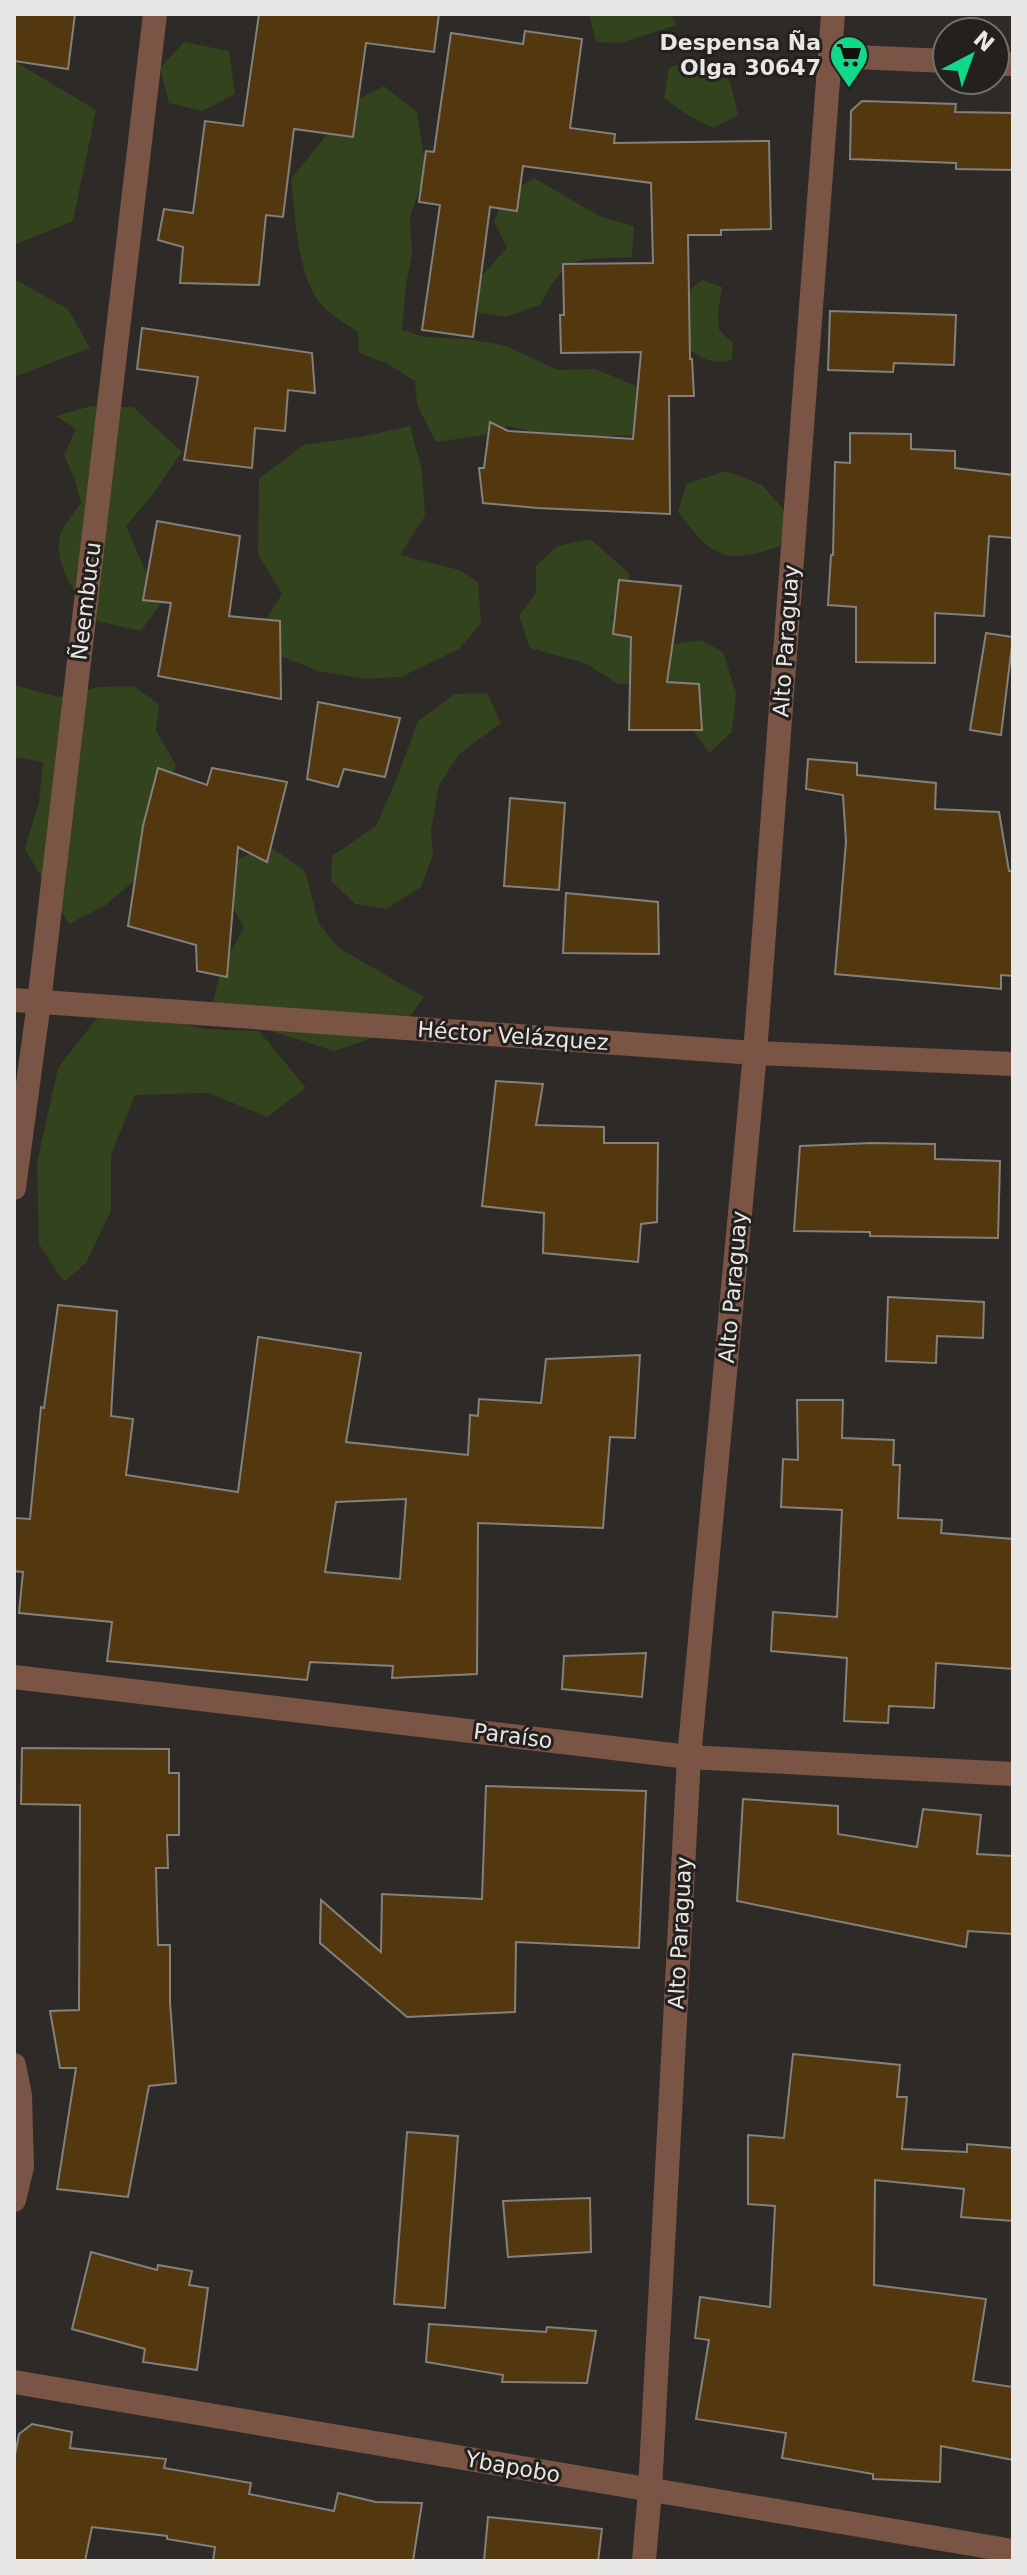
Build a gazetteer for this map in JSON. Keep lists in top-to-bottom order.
{
  "streets": {
    "street": [
      "Ñeembucu",
      "Alto Paraguay",
      "Héctor Velázquez",
      "Paraíso",
      "Ybapobo"
    ]
  },
  "crossings": [
    ["Ñeembucu", "Héctor Velázquez"],
    ["Alto Paraguay", "Héctor Velázquez"],
    ["Alto Paraguay", "Paraíso"],
    ["Alto Paraguay", "Ybapobo"]
  ],
  "places": {
    "supermarket": ["Despensa Ña Olga 30647"]
  },
  "north": "top right"
}
